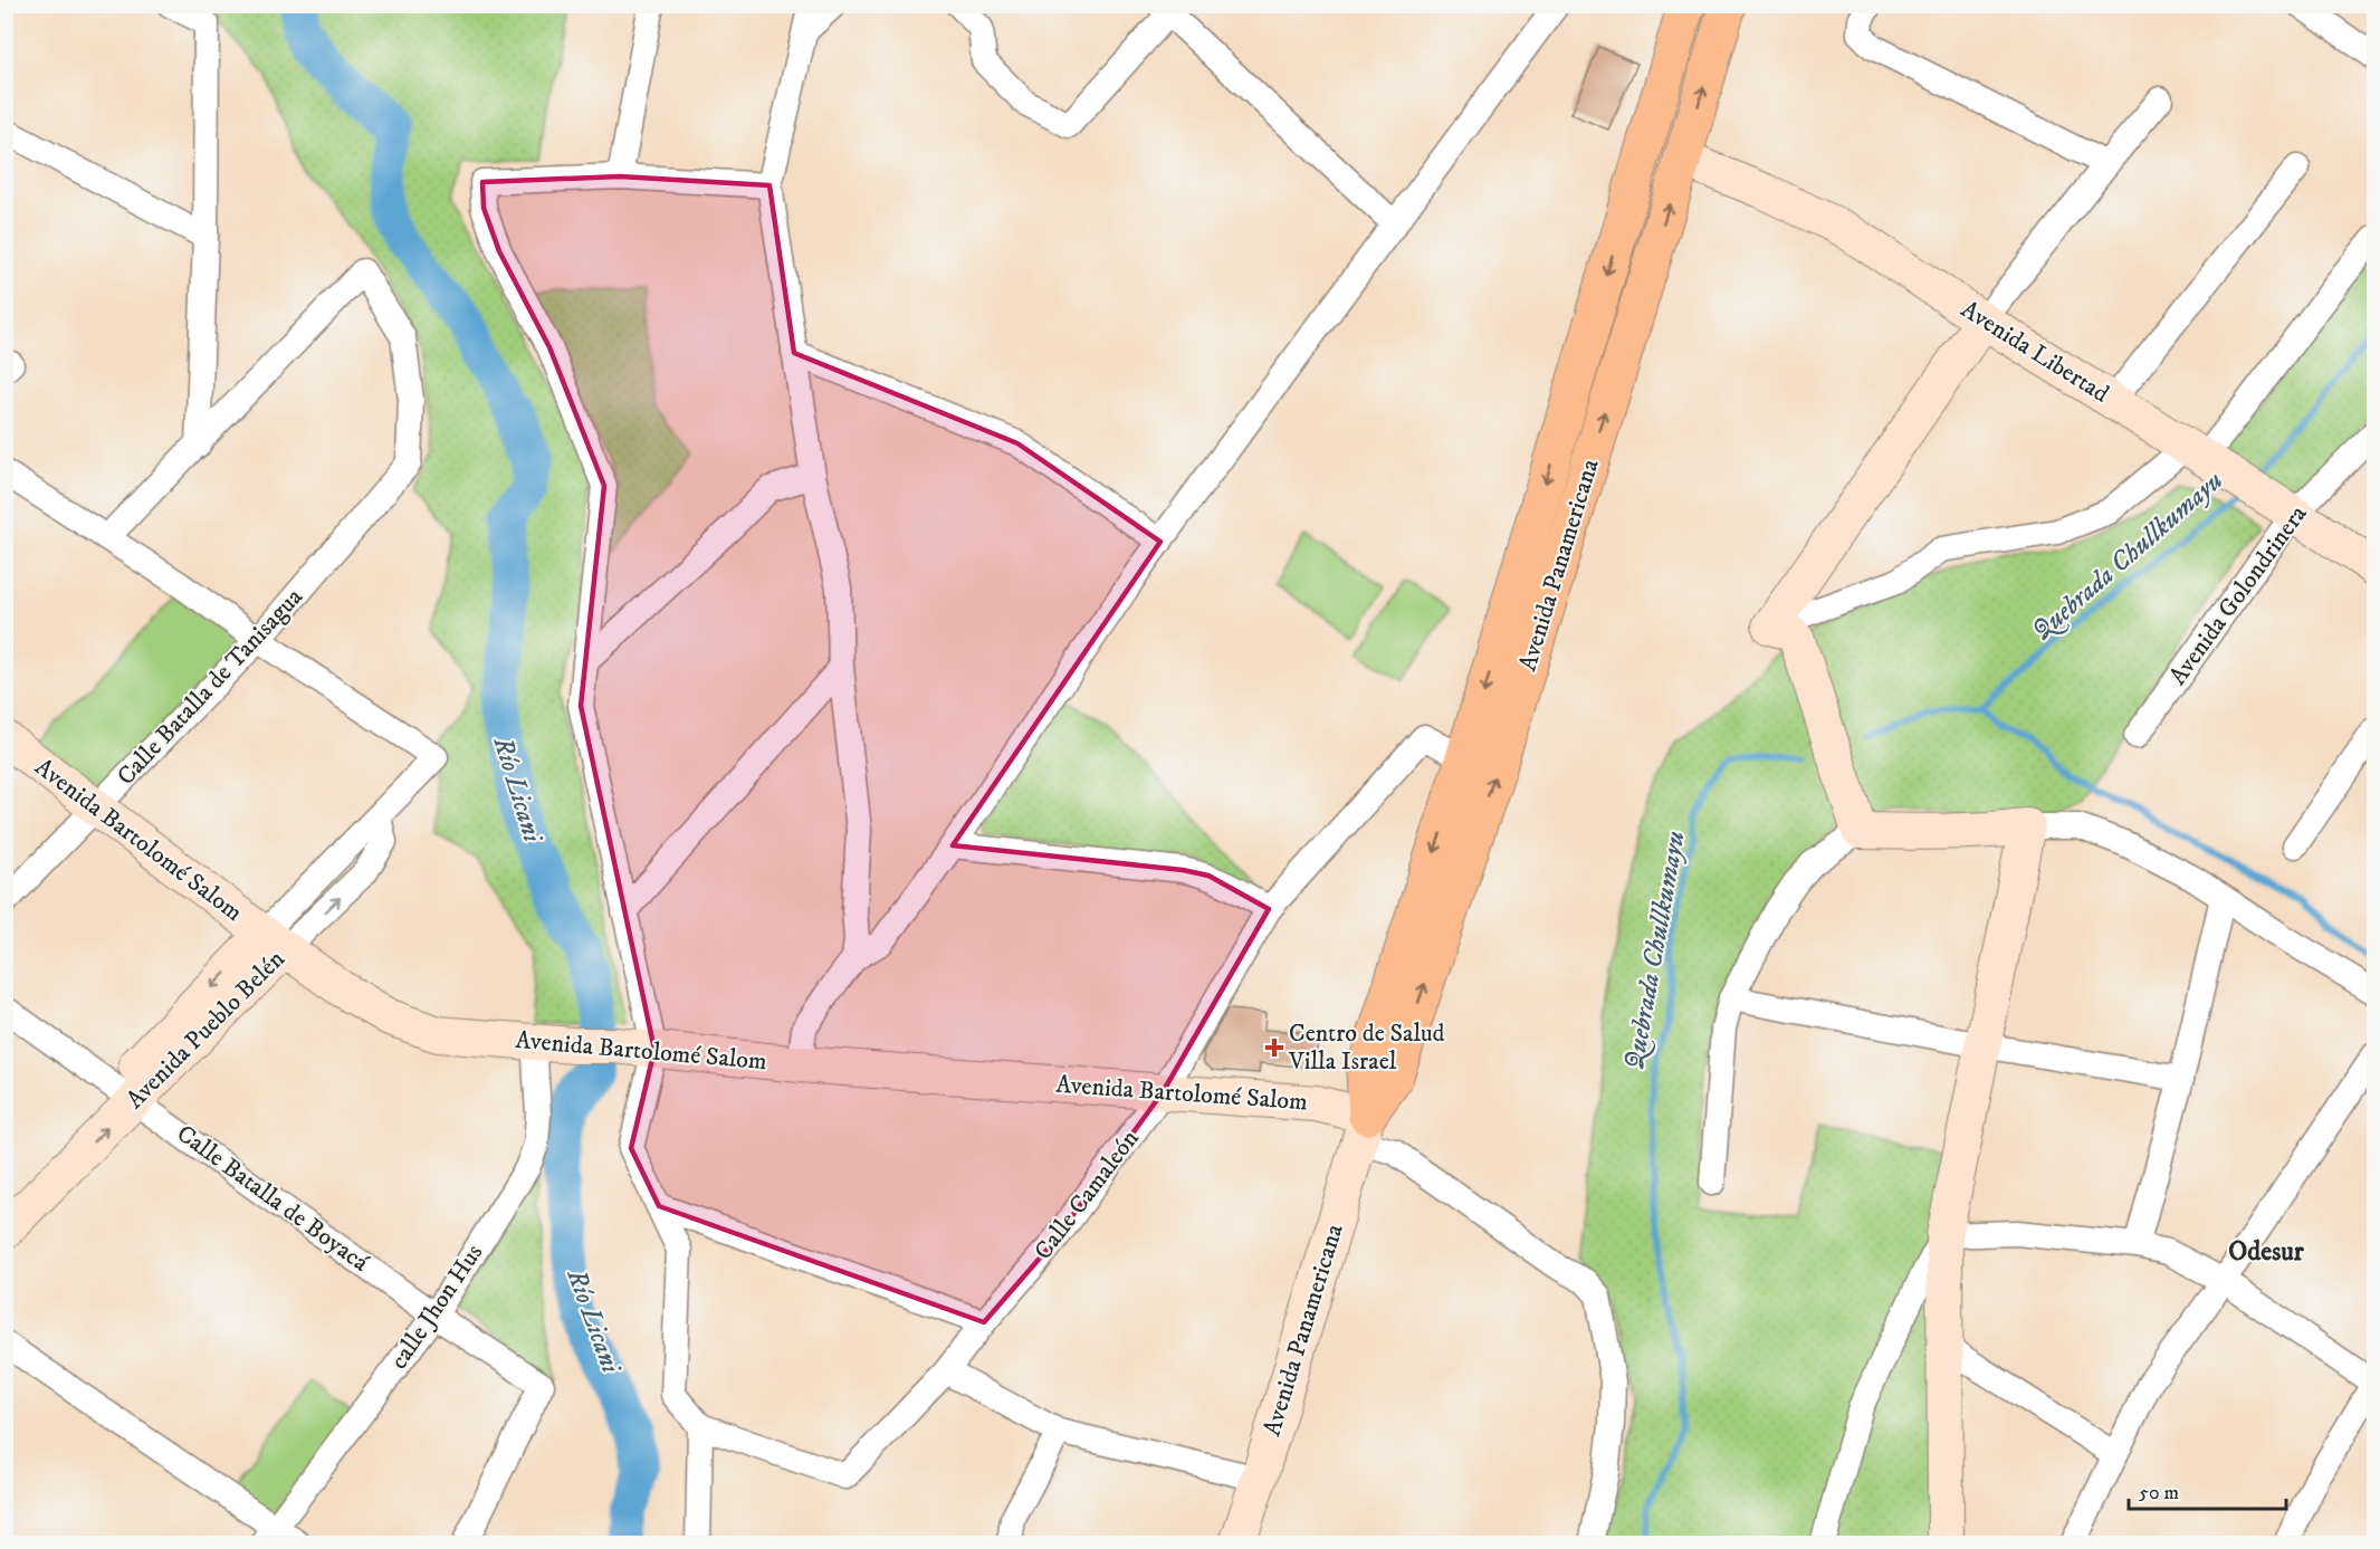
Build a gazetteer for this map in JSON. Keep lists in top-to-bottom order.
{
  "streets": {
    "main road": ["Avenida Panamericana"],
    "street": [
      "Avenida Libertad",
      "Avenida Golondrinera",
      "Calle Batalla de Tanisagua",
      "Avenida Bartolomé Salom",
      "Avenida Pueblo Belén",
      "Calle Camaleón",
      "Calle Batalla de Boyacá",
      "calle Jhon Hus"
    ]
  },
  "crossings": [
    ["Avenida Libertad", "Avenida Panamericana"],
    ["Avenida Libertad", "Avenida Golondrinera"],
    ["Avenida Panamericana", "Avenida Bartolomé Salom"],
    ["Avenida Panamericana", "Calle Camaleón"],
    ["Calle Batalla de Tanisagua", "Avenida Bartolomé Salom"],
    ["Calle Batalla de Tanisagua", "Avenida Pueblo Belén"],
    ["Avenida Bartolomé Salom", "Avenida Pueblo Belén"],
    ["Avenida Bartolomé Salom", "Calle Camaleón"],
    ["Avenida Bartolomé Salom", "calle Jhon Hus"],
    ["Avenida Pueblo Belén", "Calle Batalla de Boyacá"],
    ["Calle Batalla de Boyacá", "calle Jhon Hus"]
  ],
  "districts": ["Odesur"],
  "water": ["Quebrada Chullkumayu", "Río Licani"],
  "places": {
    "health": ["Centro de Salud Villa Israel"]
  },
  "scale_bar": "50 m"
}
